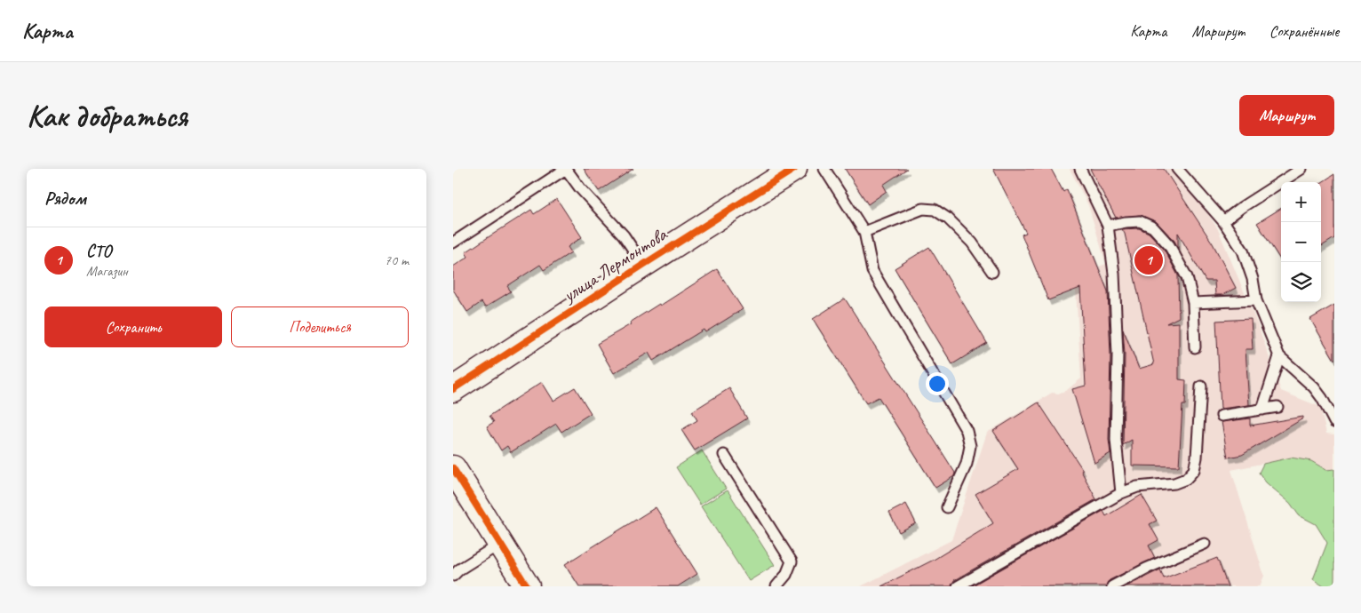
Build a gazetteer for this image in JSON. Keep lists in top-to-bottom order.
{
  "streets": {
    "street": ["улица Лермонтова"]
  },
  "page": {
    "header": "Карта",
    "nav": ["Карта", "Маршрут", "Сохранённые"],
    "buttons": [
      "Маршрут",
      ["Сохранить", "Поделиться"]
    ],
    "title": "Как добраться",
    "heading": "Рядом",
    "map_buttons": ["+", "−"],
    "list": [
      {
        "mark": "1",
        "name": "СТО",
        "note": "Магазин",
        "value": "70 m"
      }
    ],
    "pins": "1"
  }
}
